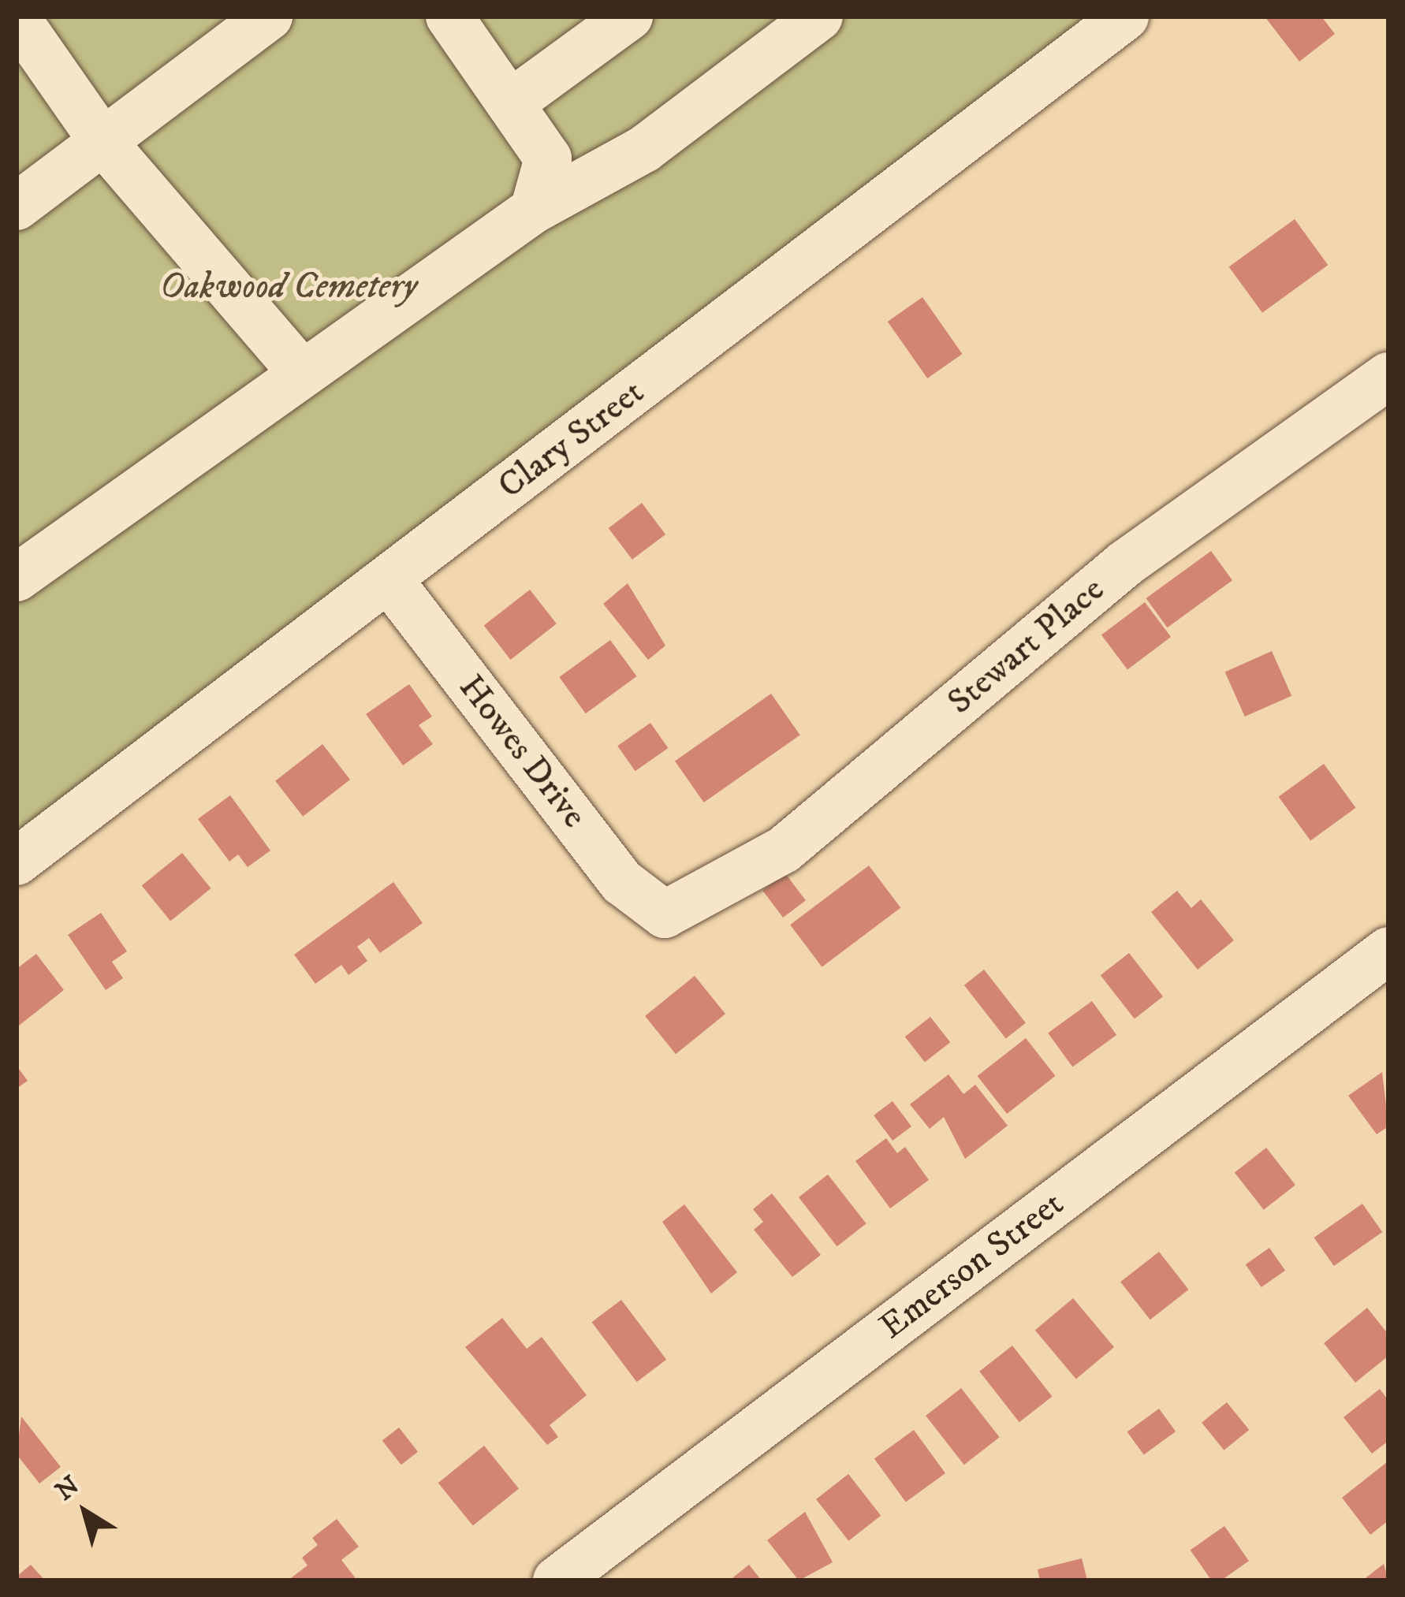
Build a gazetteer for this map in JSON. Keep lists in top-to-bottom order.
{
  "streets": {
    "street": [
      "Clary Street",
      "Stewart Place",
      "Howes Drive",
      "Emerson Street"
    ]
  },
  "crossings": [
    ["Clary Street", "Howes Drive"],
    ["Stewart Place", "Howes Drive"]
  ],
  "parks": ["Oakwood Cemetery"],
  "north": "top left"
}
